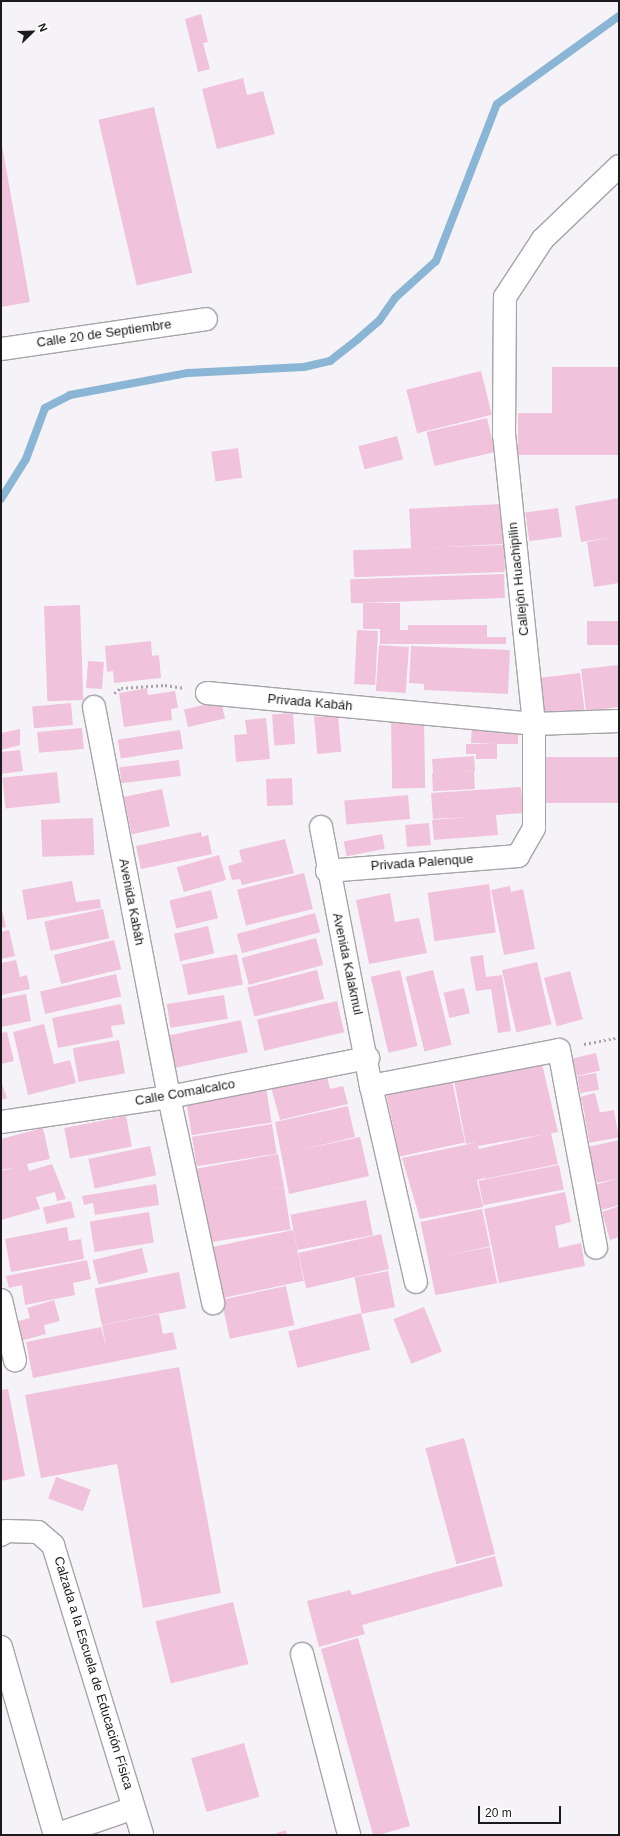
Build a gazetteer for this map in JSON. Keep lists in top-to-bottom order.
{
  "streets": {
    "street": [
      "Calle 20 de Septiembre",
      "Callejón Huachipilin",
      "Privada Kabáh",
      "Privada Palenque",
      "Avenida Kabáh",
      "Avenida Kalakmul",
      "Calle Comalcalco",
      "Calzada a la Escuela de Educación Física"
    ]
  },
  "crossings": [
    ["Callejón Huachipilin", "Privada Kabáh"],
    ["Callejón Huachipilin", "Privada Palenque"],
    ["Privada Palenque", "Avenida Kalakmul"],
    ["Avenida Kabáh", "Calle Comalcalco"],
    ["Avenida Kalakmul", "Calle Comalcalco"]
  ],
  "scale_bar": "20 m",
  "north": "top right"
}
